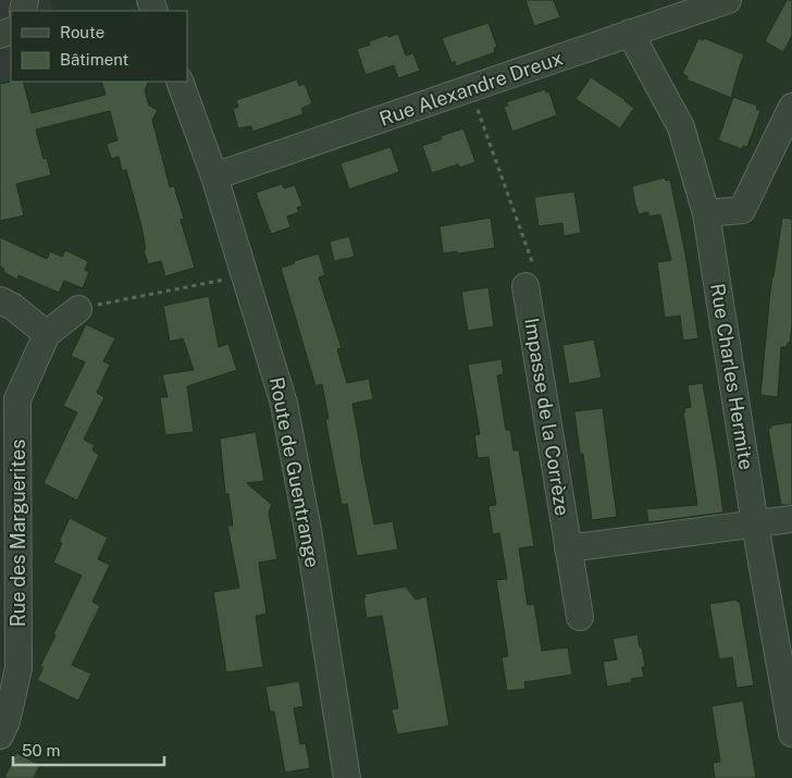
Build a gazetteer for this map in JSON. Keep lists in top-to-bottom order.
{
  "streets": {
    "street": [
      "Rue Alexandre Dreux",
      "Rue Charles Hermite",
      "Impasse de la Corrèze",
      "Route de Guentrange",
      "Rue des Marguerites"
    ]
  },
  "crossings": [
    ["Rue Alexandre Dreux", "Rue Charles Hermite"],
    ["Rue Alexandre Dreux", "Route de Guentrange"]
  ],
  "legend": ["Route", "Bâtiment"],
  "scale_bar": "50 m"
}
